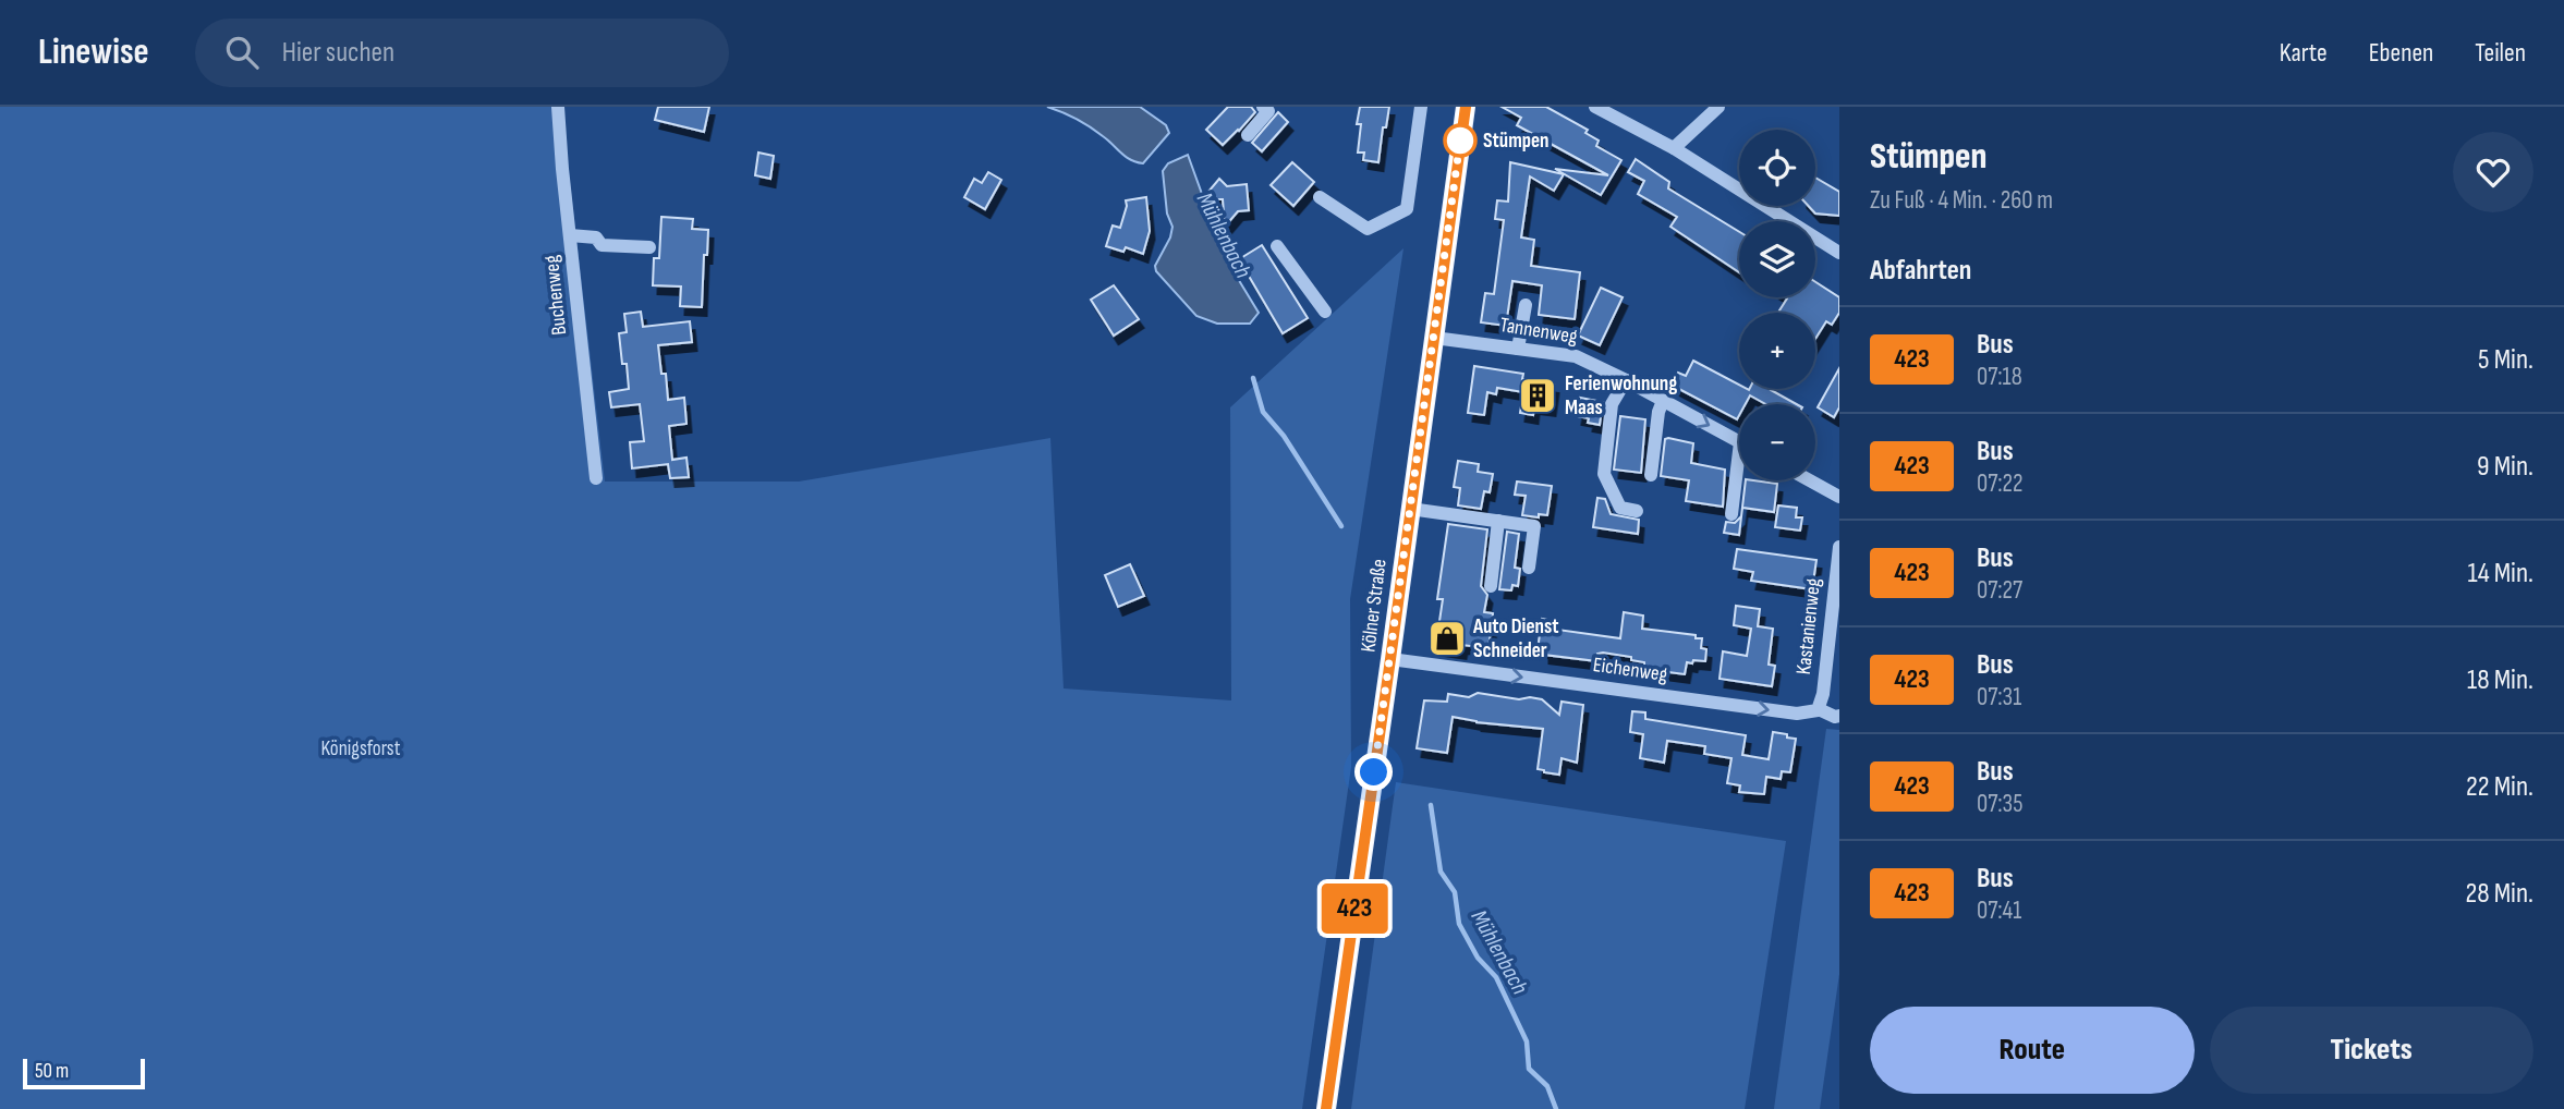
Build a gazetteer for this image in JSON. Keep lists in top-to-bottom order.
{
  "streets": {
    "main road": ["Kölner Straße"],
    "street": [
      "Buchenweg",
      "Tannenweg",
      "Kastanienweg",
      "Eichenweg"
    ]
  },
  "crossings": [
    ["Tannenweg", "Kölner Straße"],
    ["Kölner Straße", "Eichenweg"],
    ["Kastanienweg", "Eichenweg"]
  ],
  "one_way": ["Eichenweg"],
  "water": ["Mühlenbach"],
  "parks": ["Königsforst"],
  "places": {
    "other": ["Stümpen"],
    "building": ["Ferienwohnung Maas"],
    "shop": ["Auto Dienst Schneider"]
  },
  "lines": ["bus line 423"],
  "scale_bar": "50 m",
  "page": {
    "header": "Linewise",
    "search": "Hier suchen",
    "nav": ["Karte", "Ebenen", "Teilen"],
    "on_map": "423",
    "heading": [
      ["Stümpen", "Zu Fuß · 4 Min. · 260 m"],
      "Abfahrten"
    ],
    "map_buttons": ["+", "−"],
    "list": [
      {
        "mark": "423",
        "name": "Bus",
        "note": "07:18",
        "value": "5 Min."
      },
      {
        "mark": "423",
        "name": "Bus",
        "note": "07:22",
        "value": "9 Min."
      },
      {
        "mark": "423",
        "name": "Bus",
        "note": "07:27",
        "value": "14 Min."
      },
      {
        "mark": "423",
        "name": "Bus",
        "note": "07:31",
        "value": "18 Min."
      },
      {
        "mark": "423",
        "name": "Bus",
        "note": "07:35",
        "value": "22 Min."
      },
      {
        "mark": "423",
        "name": "Bus",
        "note": "07:41",
        "value": "28 Min."
      }
    ],
    "buttons": ["Route", "Tickets"],
    "scale": "50 m"
  }
}
